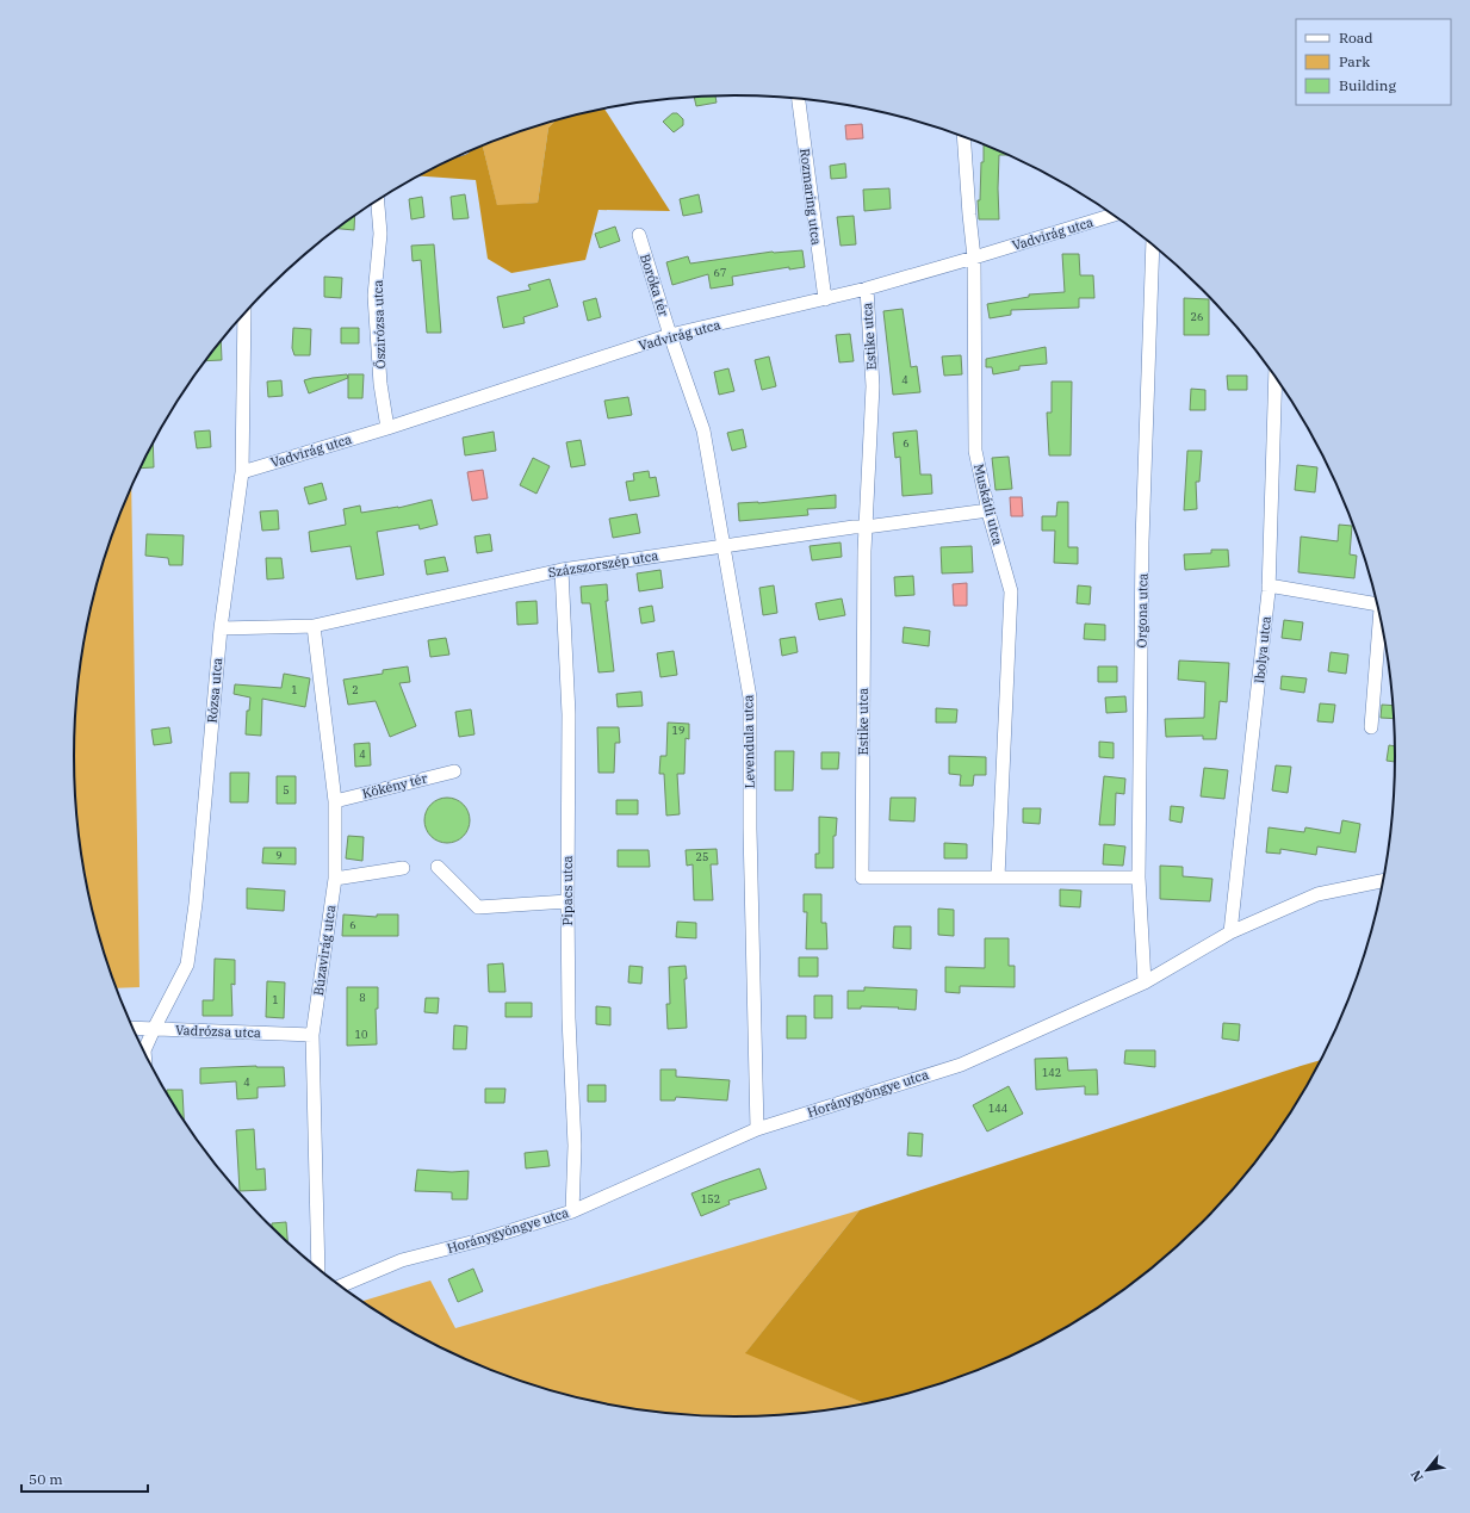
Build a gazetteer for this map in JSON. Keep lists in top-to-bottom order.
{
  "streets": {
    "street": [
      "Rozmaring utca",
      "Vadvirág utca",
      "Boróka tér",
      "Őszirózsa utca",
      "Estike utca",
      "Muskátli utca",
      "Százszorszép utca",
      "Orgona utca",
      "Ibolya utca",
      "Rózsa utca",
      "Levendula utca",
      "Kökény tér",
      "Pipacs utca",
      "Búzavirág utca",
      "Vadrózsa utca",
      "Horánygyöngye utca"
    ]
  },
  "crossings": [
    ["Rozmaring utca", "Vadvirág utca"],
    ["Vadvirág utca", "Boróka tér"],
    ["Vadvirág utca", "Őszirózsa utca"],
    ["Vadvirág utca", "Estike utca"],
    ["Vadvirág utca", "Muskátli utca"],
    ["Vadvirág utca", "Rózsa utca"],
    ["Vadvirág utca", "Levendula utca"],
    ["Boróka tér", "Levendula utca"],
    ["Estike utca", "Muskátli utca"],
    ["Estike utca", "Százszorszép utca"],
    ["Estike utca", "Orgona utca"],
    ["Muskátli utca", "Százszorszép utca"],
    ["Százszorszép utca", "Rózsa utca"],
    ["Százszorszép utca", "Levendula utca"],
    ["Százszorszép utca", "Pipacs utca"],
    ["Százszorszép utca", "Búzavirág utca"],
    ["Orgona utca", "Horánygyöngye utca"],
    ["Ibolya utca", "Horánygyöngye utca"],
    ["Rózsa utca", "Vadrózsa utca"],
    ["Levendula utca", "Horánygyöngye utca"],
    ["Kökény tér", "Búzavirág utca"],
    ["Pipacs utca", "Horánygyöngye utca"],
    ["Búzavirág utca", "Vadrózsa utca"]
  ],
  "house_numbers": [
    "67",
    "26",
    "4",
    "6",
    "1",
    "2",
    "19",
    "4",
    "5",
    "9",
    "25",
    "6",
    "8",
    "1",
    "10",
    "142",
    "4",
    "144",
    "152"
  ],
  "legend": ["Road", "Park", "Building"],
  "scale_bar": "50 m",
  "north": "bottom left"
}
